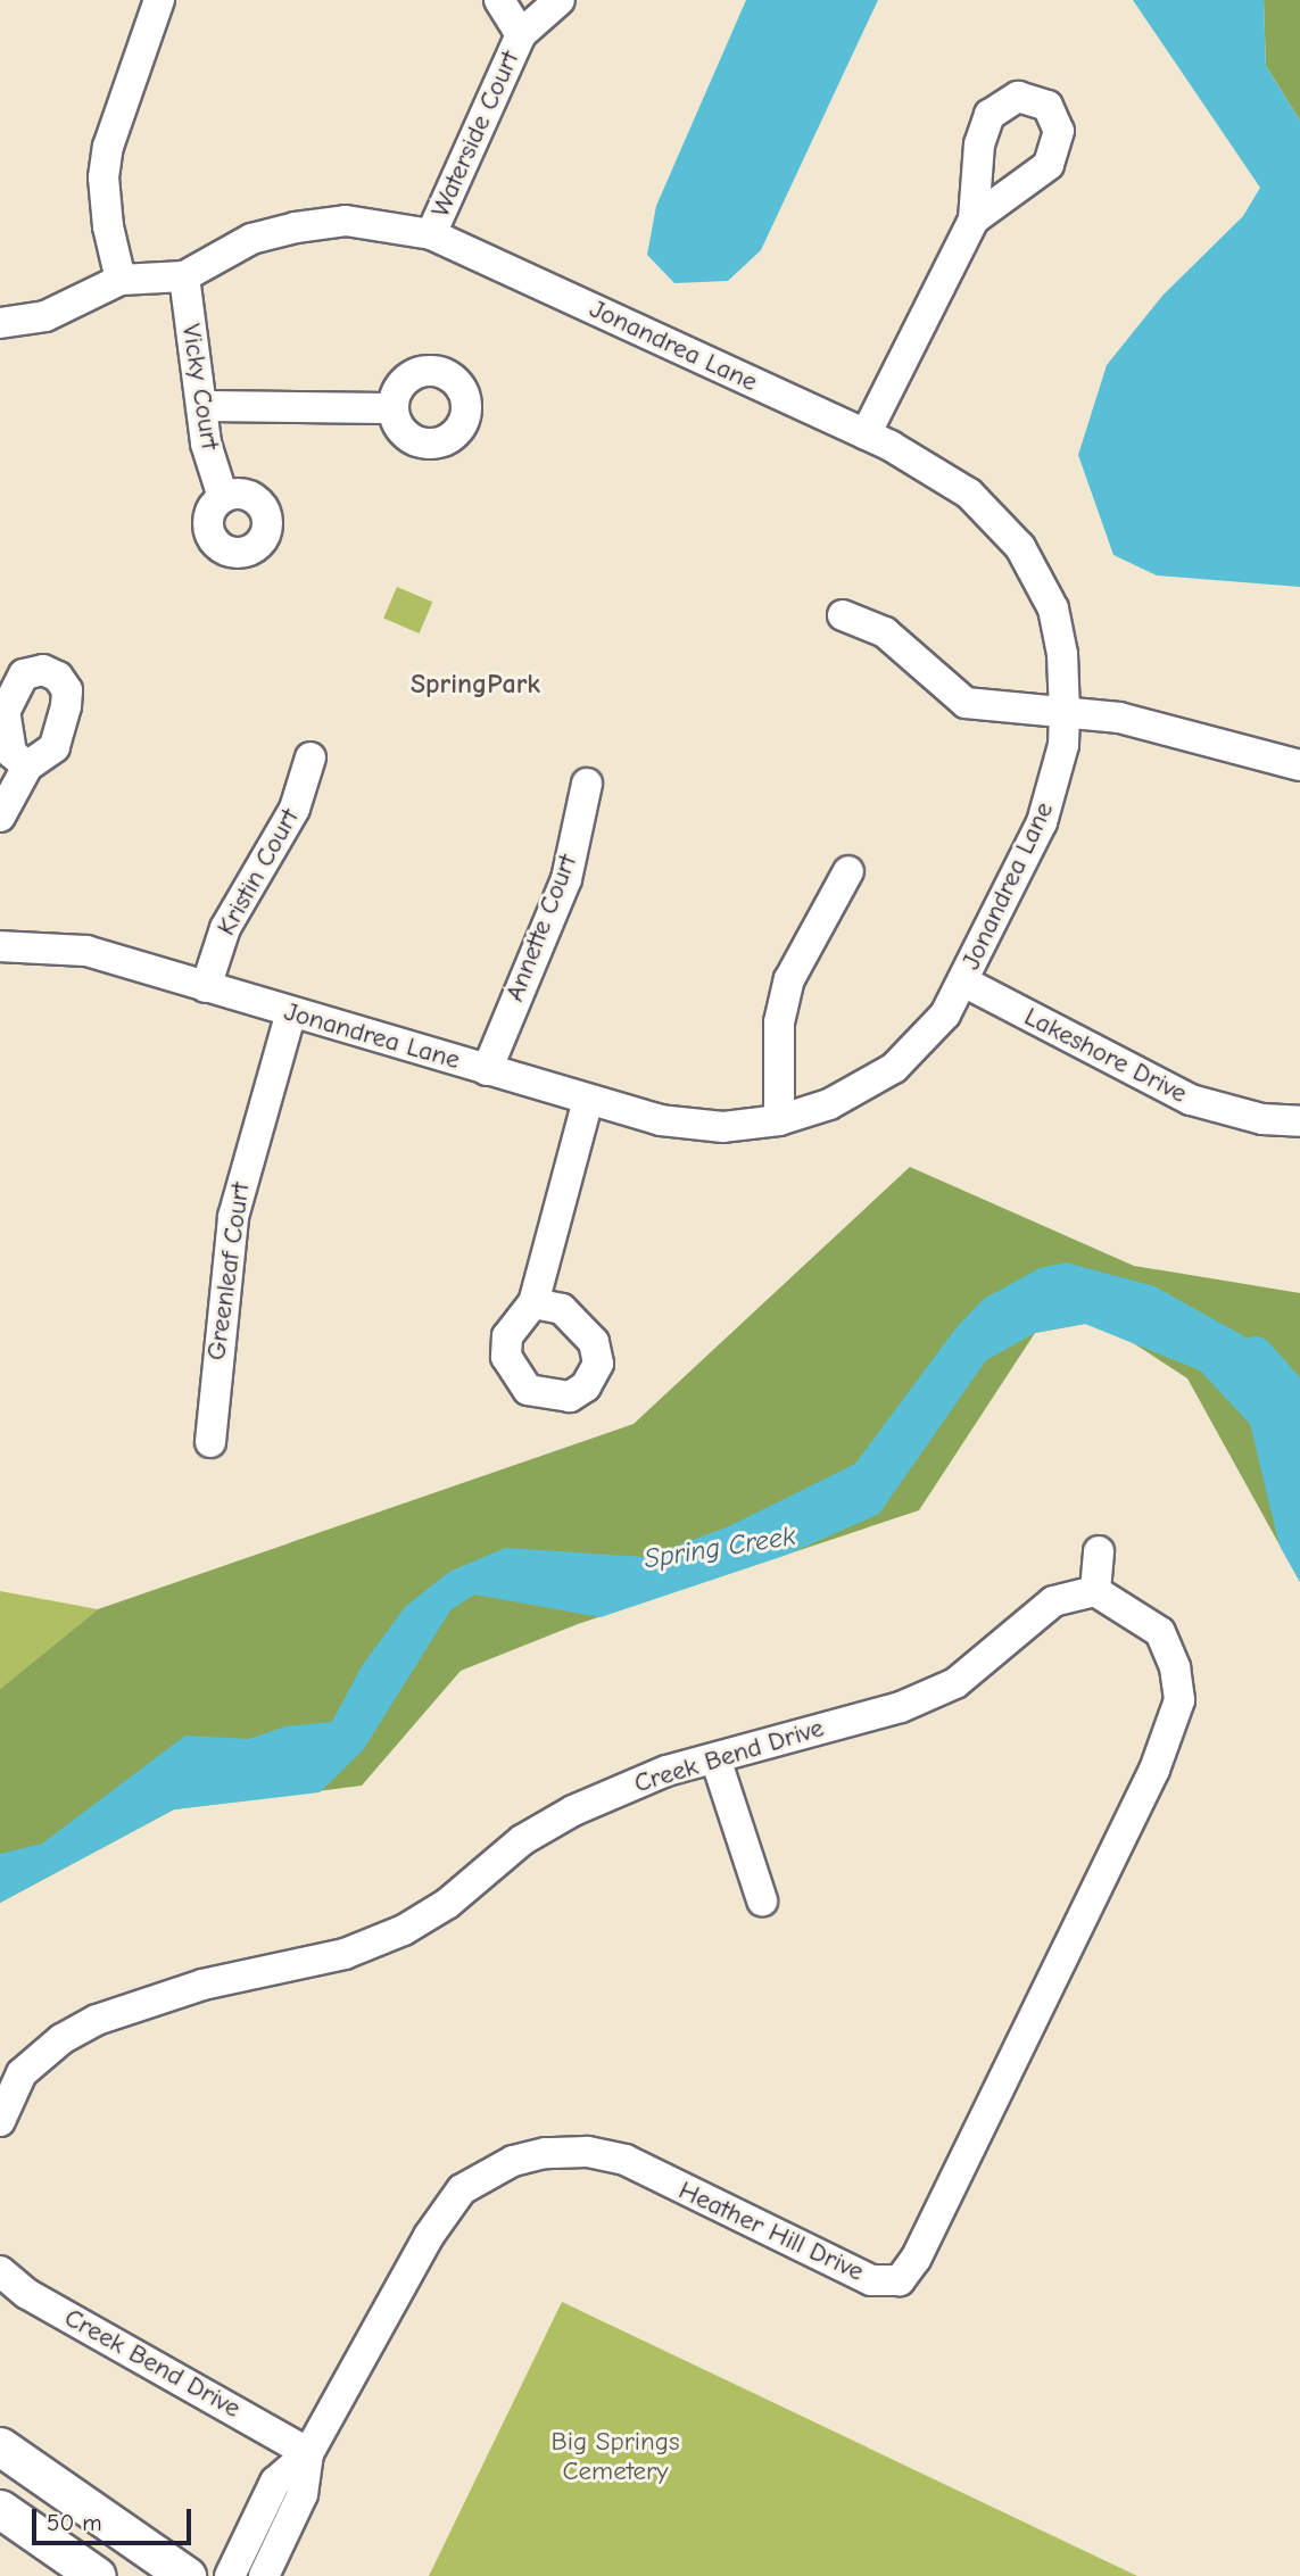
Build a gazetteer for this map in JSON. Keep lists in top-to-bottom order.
{
  "streets": {
    "street": [
      "Waterside Court",
      "Jonandrea Lane",
      "Vicky Court",
      "Kristin Court",
      "Annette Court",
      "Lakeshore Drive",
      "Greenleaf Court",
      "Creek Bend Drive",
      "Heather Hill Drive"
    ]
  },
  "crossings": [
    ["Waterside Court", "Jonandrea Lane"],
    ["Jonandrea Lane", "Vicky Court"],
    ["Jonandrea Lane", "Kristin Court"],
    ["Jonandrea Lane", "Annette Court"],
    ["Jonandrea Lane", "Lakeshore Drive"],
    ["Jonandrea Lane", "Greenleaf Court"],
    ["Creek Bend Drive", "Heather Hill Drive"]
  ],
  "districts": ["SpringPark"],
  "water": ["Spring Creek"],
  "parks": ["Big Springs Cemetery"],
  "scale_bar": "50 m"
}
